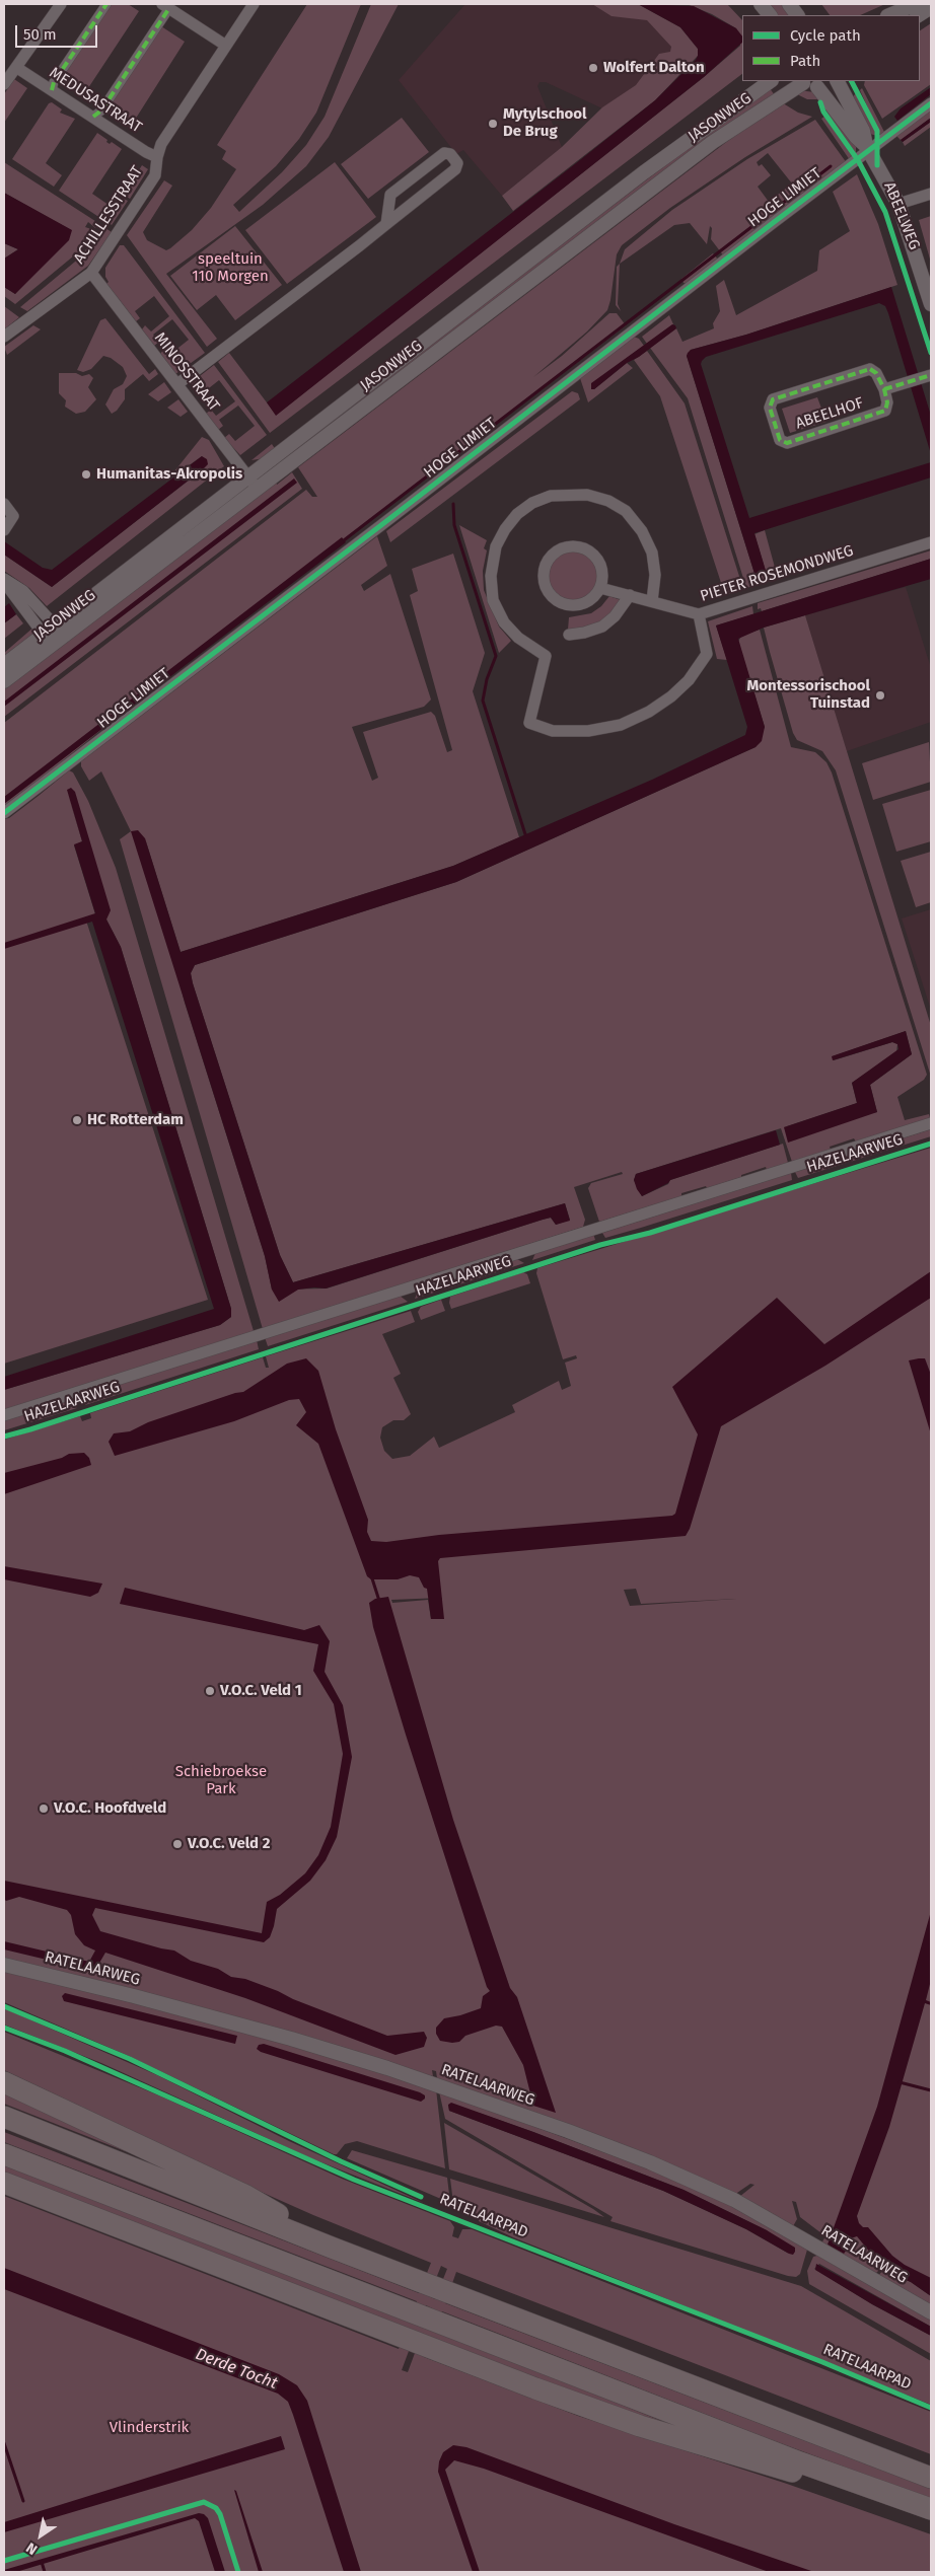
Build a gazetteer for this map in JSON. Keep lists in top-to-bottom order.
{
  "streets": {
    "street": [
      "MEDUSASTRAAT",
      "JASONWEG",
      "HOGE LIMIET",
      "ACHILLESSTRAAT",
      "ABEELWEG",
      "MINOSSTRAAT",
      "ABEELHOF",
      "PIETER ROSEMONDWEG",
      "HAZELAARWEG",
      "RATELAARWEG"
    ],
    "cycle path": ["RATELAARPAD"]
  },
  "crossings": [
    ["MEDUSASTRAAT", "ACHILLESSTRAAT"],
    ["JASONWEG", "ABEELWEG"],
    ["JASONWEG", "MINOSSTRAAT"],
    ["HOGE LIMIET", "ABEELWEG"],
    ["ACHILLESSTRAAT", "MINOSSTRAAT"]
  ],
  "water": ["Derde Tocht"],
  "parks": ["speeltuin 110 Morgen", "Schiebroekse Park", "Vlinderstrik"],
  "places": [
    "Wolfert Dalton",
    "Mytylschool De Brug",
    "Humanitas-Akropolis",
    "Montessorischool Tuinstad",
    "HC Rotterdam",
    "V.O.C. Veld 1",
    "V.O.C. Hoofdveld",
    "V.O.C. Veld 2"
  ],
  "legend": ["Cycle path", "Path"],
  "scale_bar": "50 m",
  "north": "bottom left"
}
